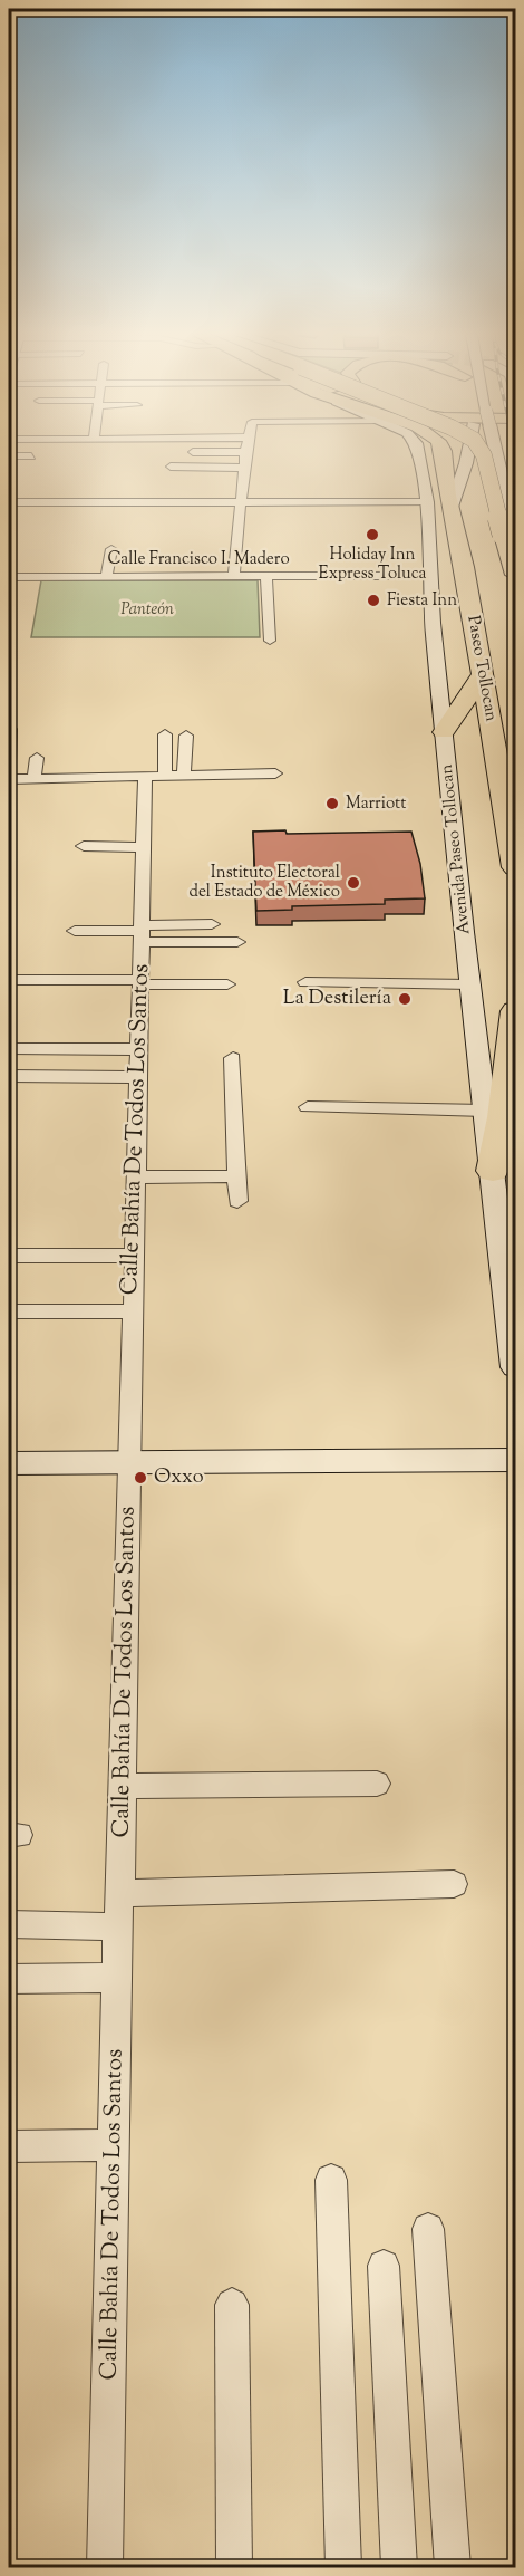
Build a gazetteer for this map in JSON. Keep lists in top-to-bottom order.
{
  "streets": {
    "highway": ["Paseo Tollocan", "Avenida Paseo Tollocan"],
    "street": ["Calle Francisco I. Madero", "Calle Bahía De Todos Los Santos"]
  },
  "crossings": [
    ["Calle Francisco I. Madero", "Avenida Paseo Tollocan"],
    ["Paseo Tollocan", "Avenida Paseo Tollocan"]
  ],
  "parks": ["Panteón"],
  "places": [
    "Holiday Inn Express Toluca",
    "Fiesta Inn",
    "Marriott",
    "Instituto Electoral del Estado de México",
    "La Destilería",
    "Oxxo"
  ]
}
